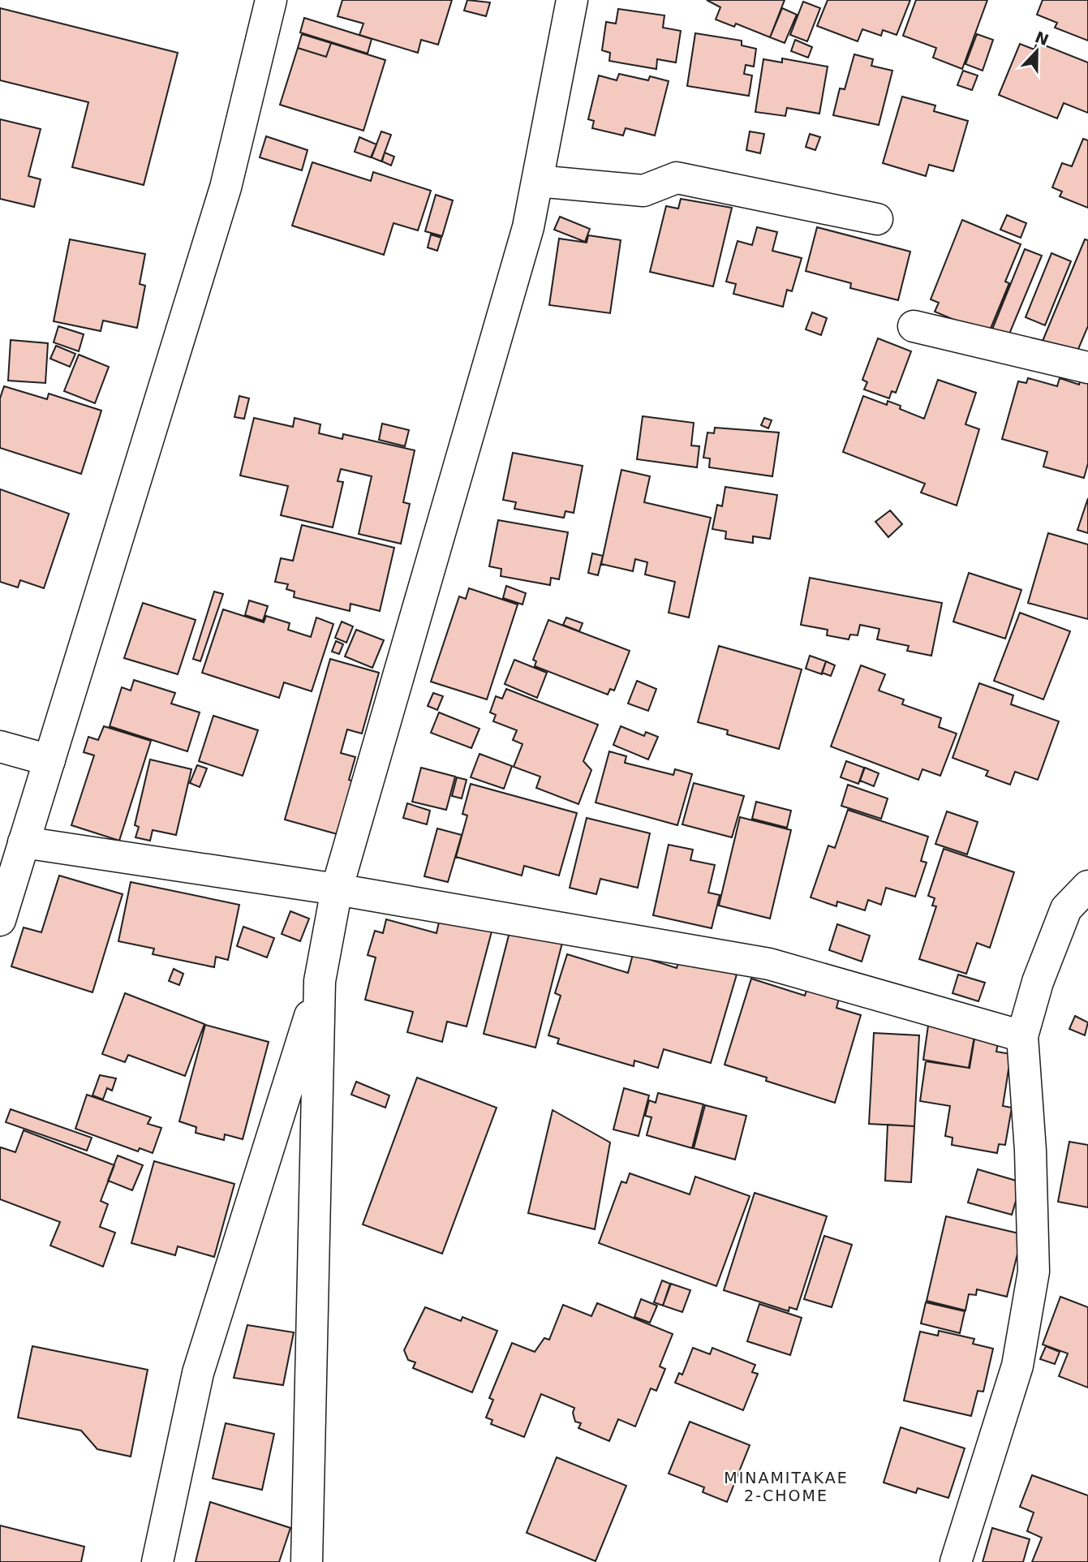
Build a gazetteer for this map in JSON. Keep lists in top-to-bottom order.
{
  "districts": ["MINAMITAKAE 2-CHOME"],
  "north": "top"
}
